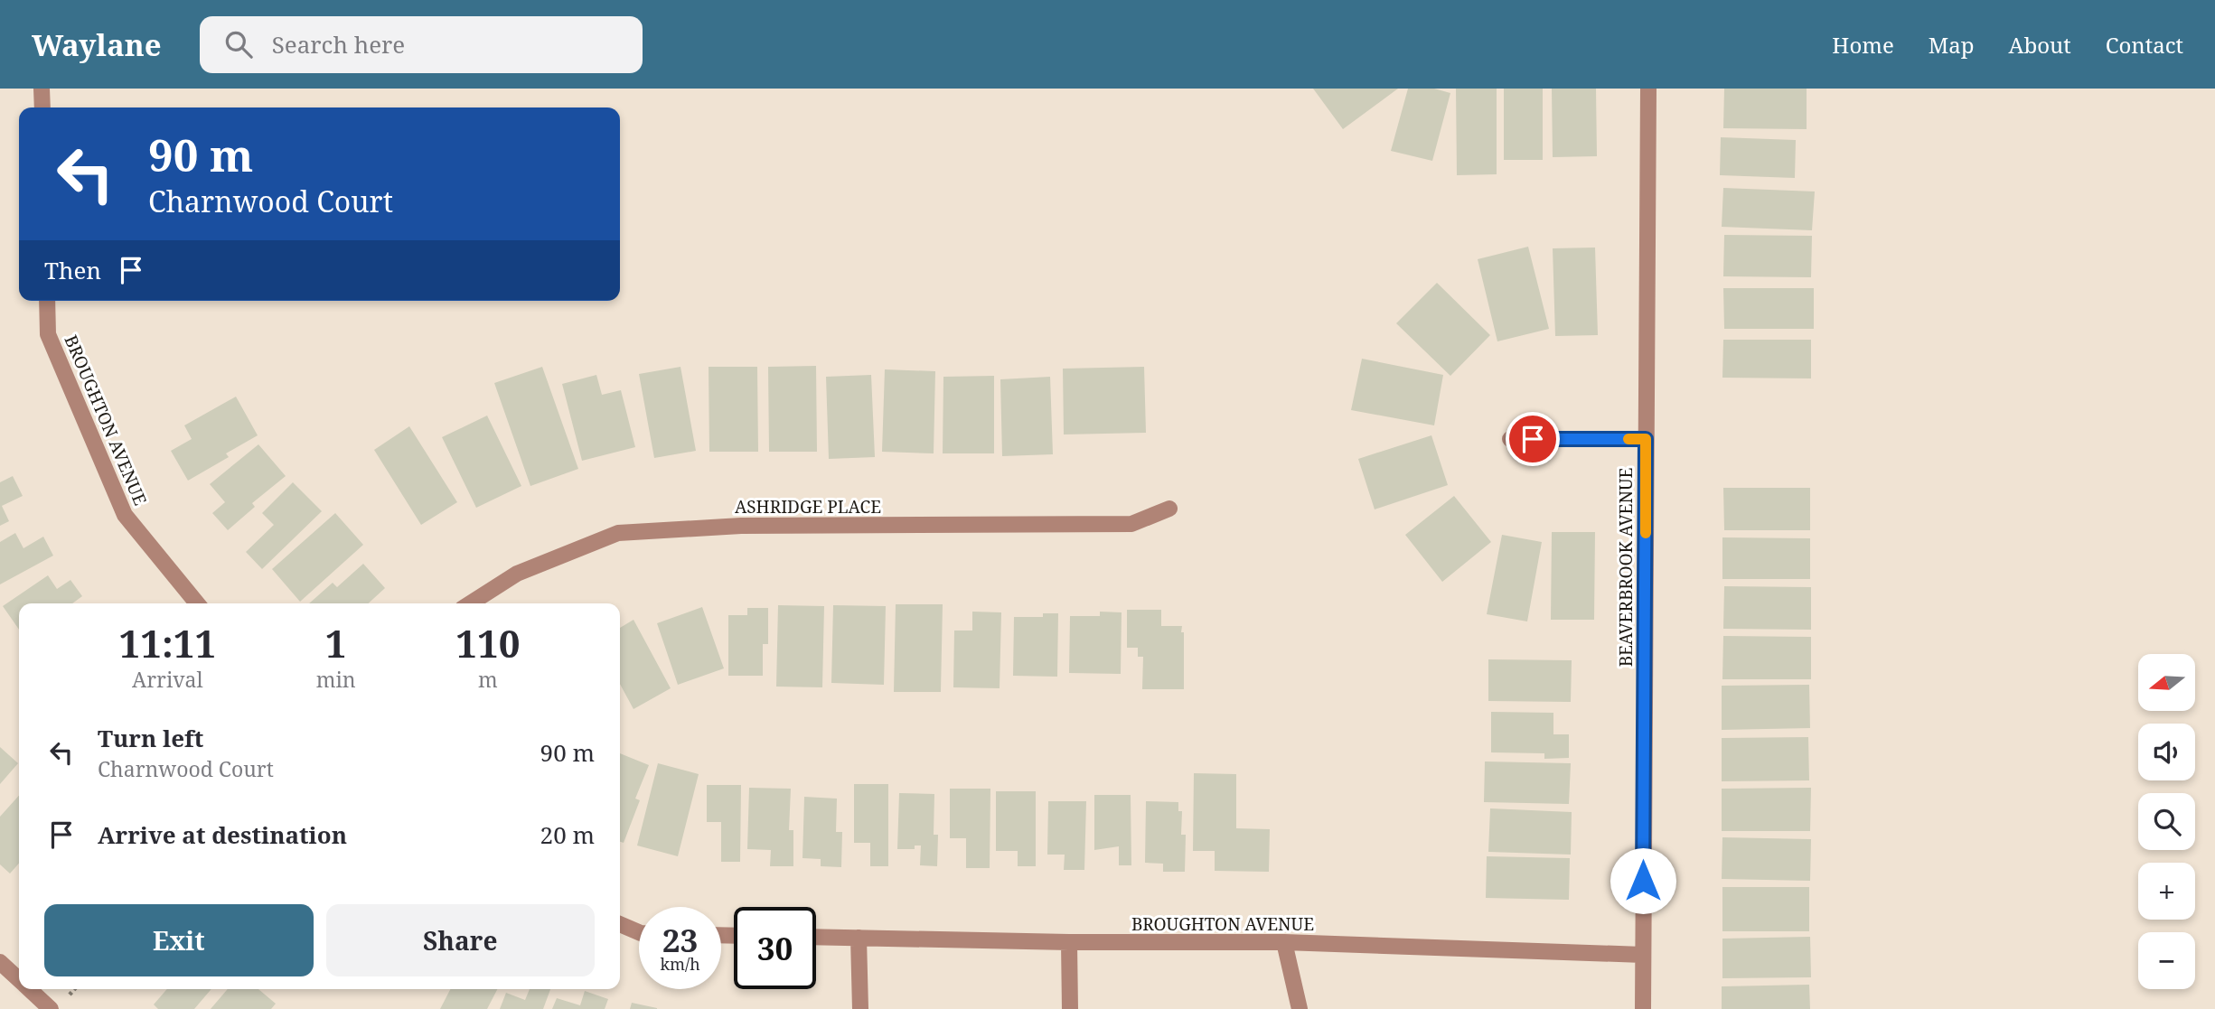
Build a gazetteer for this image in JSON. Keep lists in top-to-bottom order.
{
  "streets": {
    "street": ["BROUGHTON AVENUE", "ASHRIDGE PLACE", "BEAVERBROOK AVENUE"]
  },
  "crossings": [
    ["BROUGHTON AVENUE", "BEAVERBROOK AVENUE"]
  ],
  "north": "left",
  "page": {
    "header": "Waylane",
    "search": "Search here",
    "nav": [
      "Home",
      "Map",
      "About",
      "Contact"
    ],
    "turn": ["90 m", "Charnwood Court"],
    "then": "Then",
    "eta": [
      "11:11",
      "Arrival",
      "1",
      "min",
      "110",
      "m"
    ],
    "map_buttons": ["+", "−"],
    "list": [
      {
        "name": "Turn left",
        "note": "Charnwood Court",
        "value": "90 m"
      },
      {
        "name": "Arrive at destination",
        "value": "20 m"
      }
    ],
    "buttons": ["Exit", "Share"],
    "speed": "23 km/h",
    "limit": "30"
  }
}
